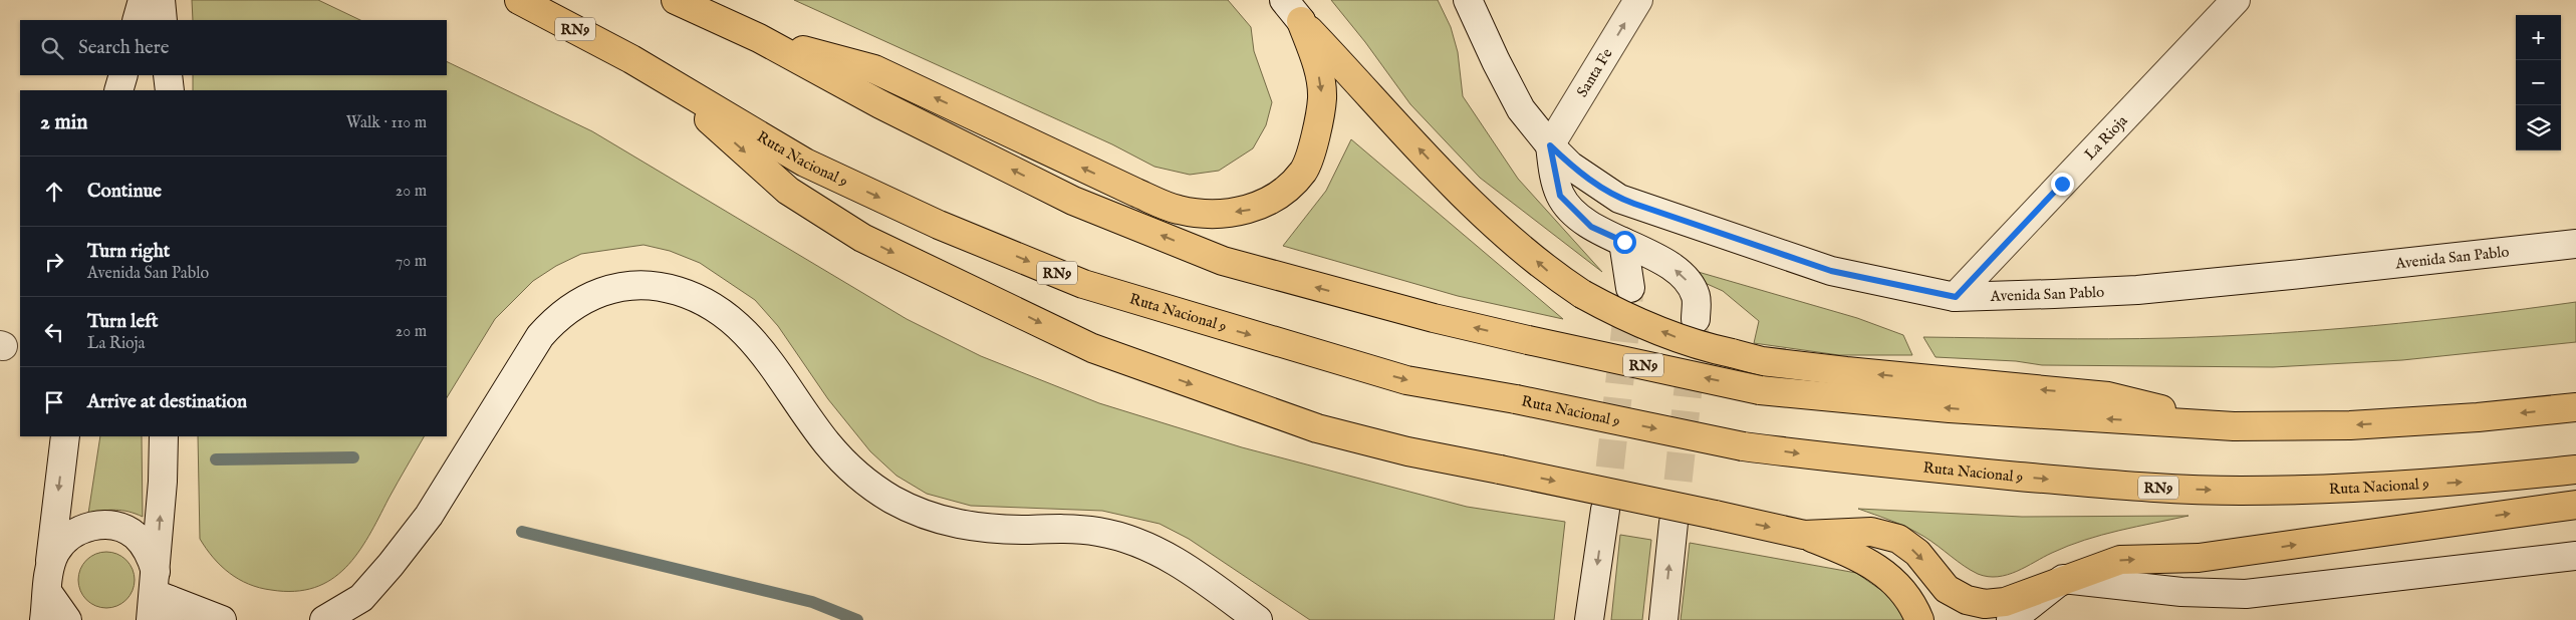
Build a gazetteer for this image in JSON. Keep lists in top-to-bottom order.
{
  "streets": {
    "highway": ["RN9", "Ruta Nacional 9"],
    "street": ["Santa Fe", "La Rioja", "Avenida San Pablo"]
  },
  "crossings": [
    ["Santa Fe", "Avenida San Pablo"],
    ["La Rioja", "Avenida San Pablo"]
  ],
  "one_way": ["Santa Fe"],
  "page": {
    "map_buttons": ["+", "−"],
    "search": "Search here",
    "heading": ["2 min", "Walk · 110 m"],
    "list": [
      ["Continue", "20 m"],
      ["Turn right", "Avenida San Pablo", "70 m"],
      ["Turn left", "La Rioja", "20 m"],
      "Arrive at destination"
    ]
  }
}
